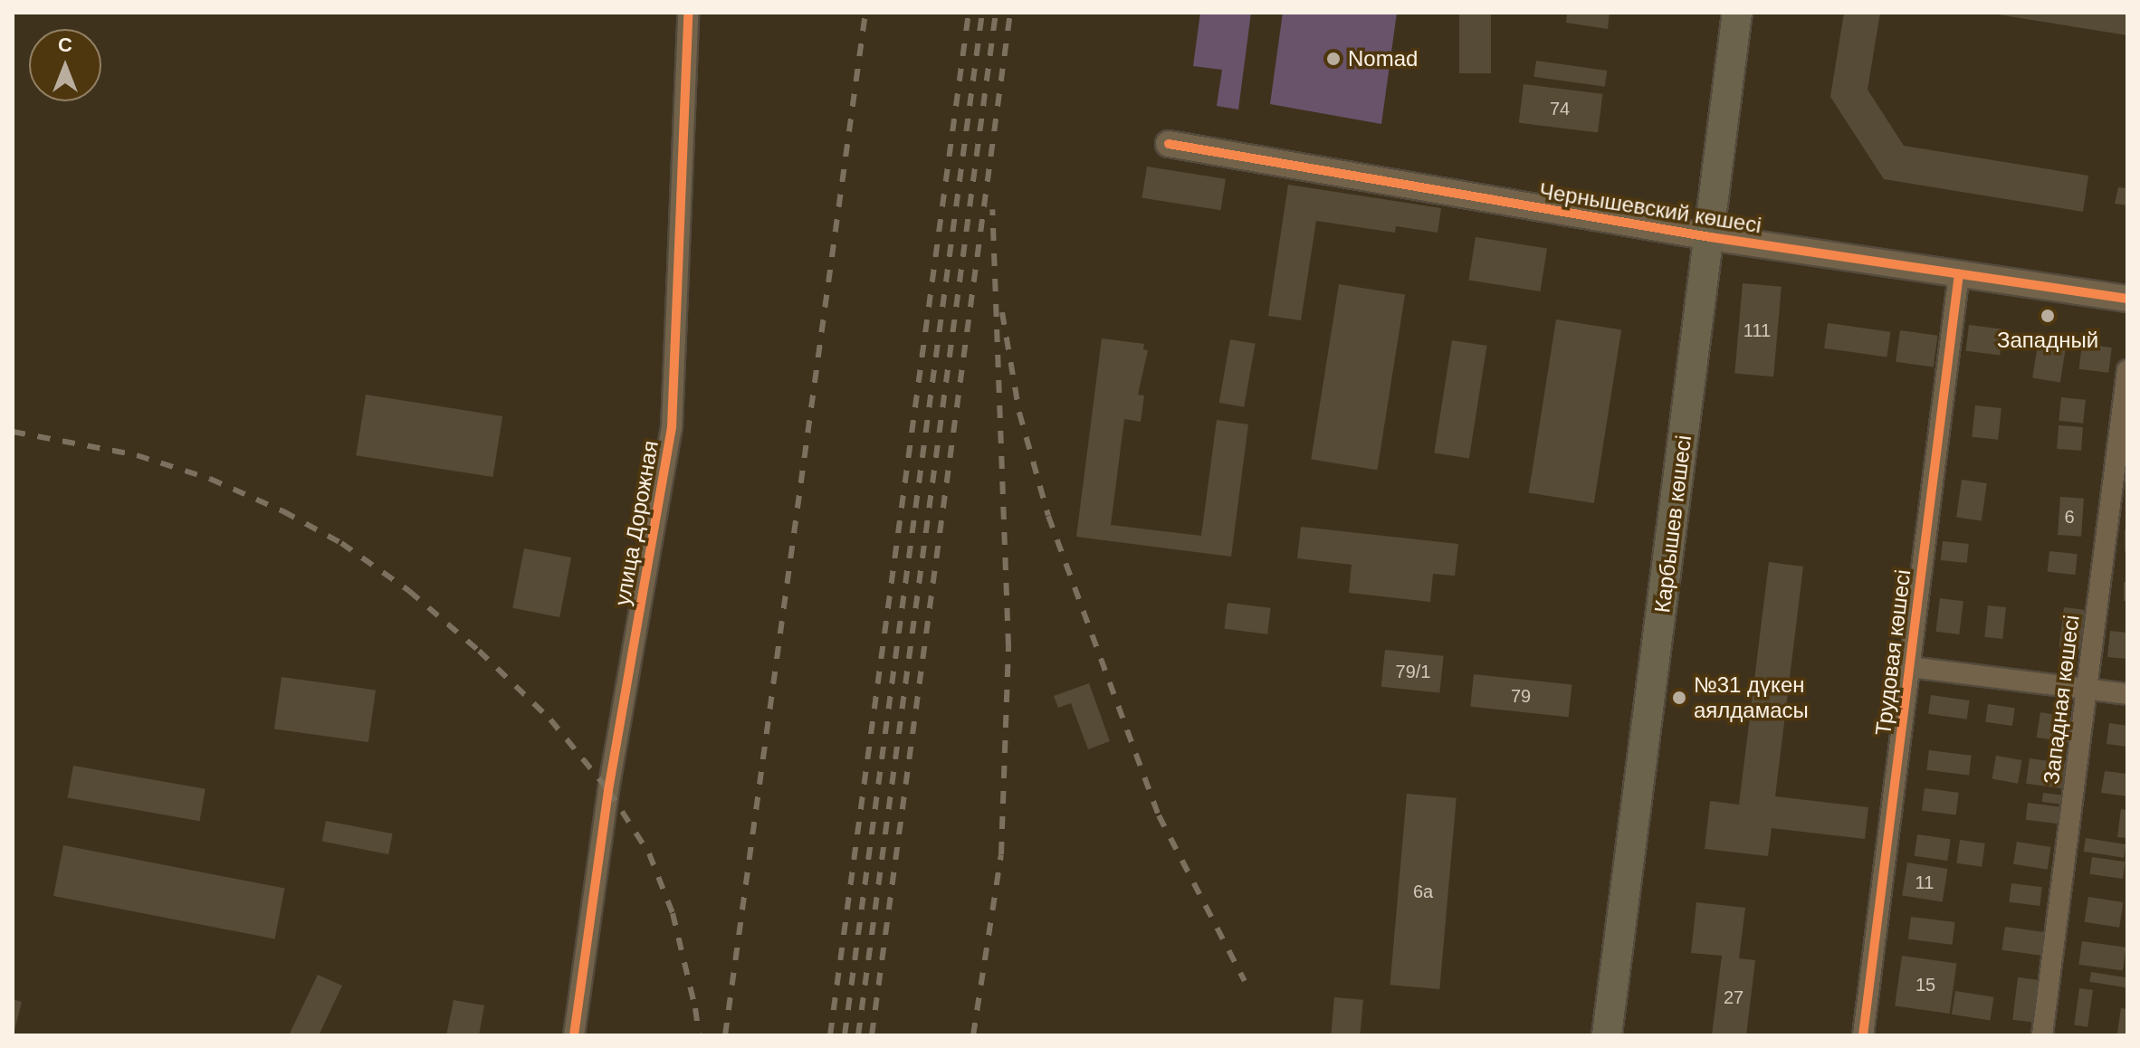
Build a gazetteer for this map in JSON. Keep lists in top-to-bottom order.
{
  "streets": {
    "main road": ["Карбышев көшесі"],
    "street": [
      "Чернышевский көшесі",
      "улица Дорожная",
      "Трудовая көшесі",
      "Западная көшесі"
    ]
  },
  "crossings": [
    ["Чернышевский көшесі", "Карбышев көшесі"],
    ["Чернышевский көшесі", "Трудовая көшесі"]
  ],
  "places": ["Nomad", "Западный", "№31 дүкен аялдамасы"],
  "house_numbers": [
    "74",
    "111",
    "6",
    "79/1",
    "79",
    "11",
    "6а",
    "15",
    "27"
  ],
  "north": "top"
}
